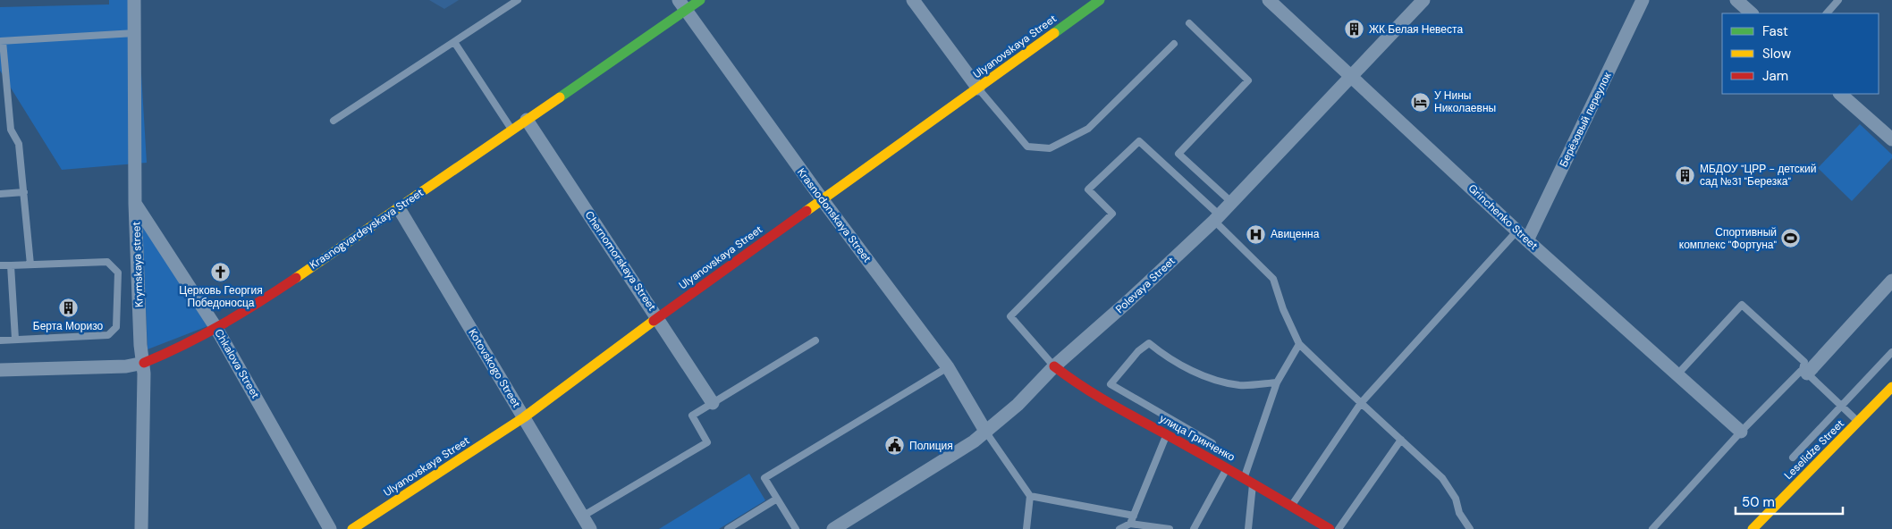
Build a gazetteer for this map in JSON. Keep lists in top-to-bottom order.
{
  "streets": {
    "street": [
      "Ulyanovskaya Street",
      "Берёзовый переулок",
      "Krasnodonskaya Street",
      "Grinchenko Street",
      "Krasnogvardeyskaya Street",
      "Chernomorskaya Street",
      "Krymskaya street",
      "Polevaya Street",
      "Chkalova Street",
      "Kotovskogo Street",
      "улица Гринченко",
      "Leselidze Street"
    ]
  },
  "crossings": [
    ["Ulyanovskaya Street", "Krasnodonskaya Street"],
    ["Ulyanovskaya Street", "Chernomorskaya Street"],
    ["Ulyanovskaya Street", "Kotovskogo Street"],
    ["Берёзовый переулок", "Grinchenko Street"],
    ["Krasnodonskaya Street", "Krasnogvardeyskaya Street"],
    ["Krasnodonskaya Street", "Polevaya Street"],
    ["Grinchenko Street", "Polevaya Street"],
    ["Krasnogvardeyskaya Street", "Chernomorskaya Street"],
    ["Krasnogvardeyskaya Street", "Krymskaya street"],
    ["Krasnogvardeyskaya Street", "Chkalova Street"],
    ["Krasnogvardeyskaya Street", "Kotovskogo Street"],
    ["Krymskaya street", "Chkalova Street"],
    ["Polevaya Street", "улица Гринченко"]
  ],
  "places": {
    "building": ["ЖК Белая Невеста", "МБДОУ \"ЦРР - детский сад №31 \"Березка\"", "Берта Моризо"],
    "hotel": ["У Нины Николаевны"],
    "hospital": ["Авиценна"],
    "sports": ["Спортивный комплекс \"Фортуна\""],
    "church": ["Церковь Георгия Победоносца"],
    "public building": ["Полиция"]
  },
  "legend": ["Fast", "Slow", "Jam"],
  "scale_bar": "50 m"
}
